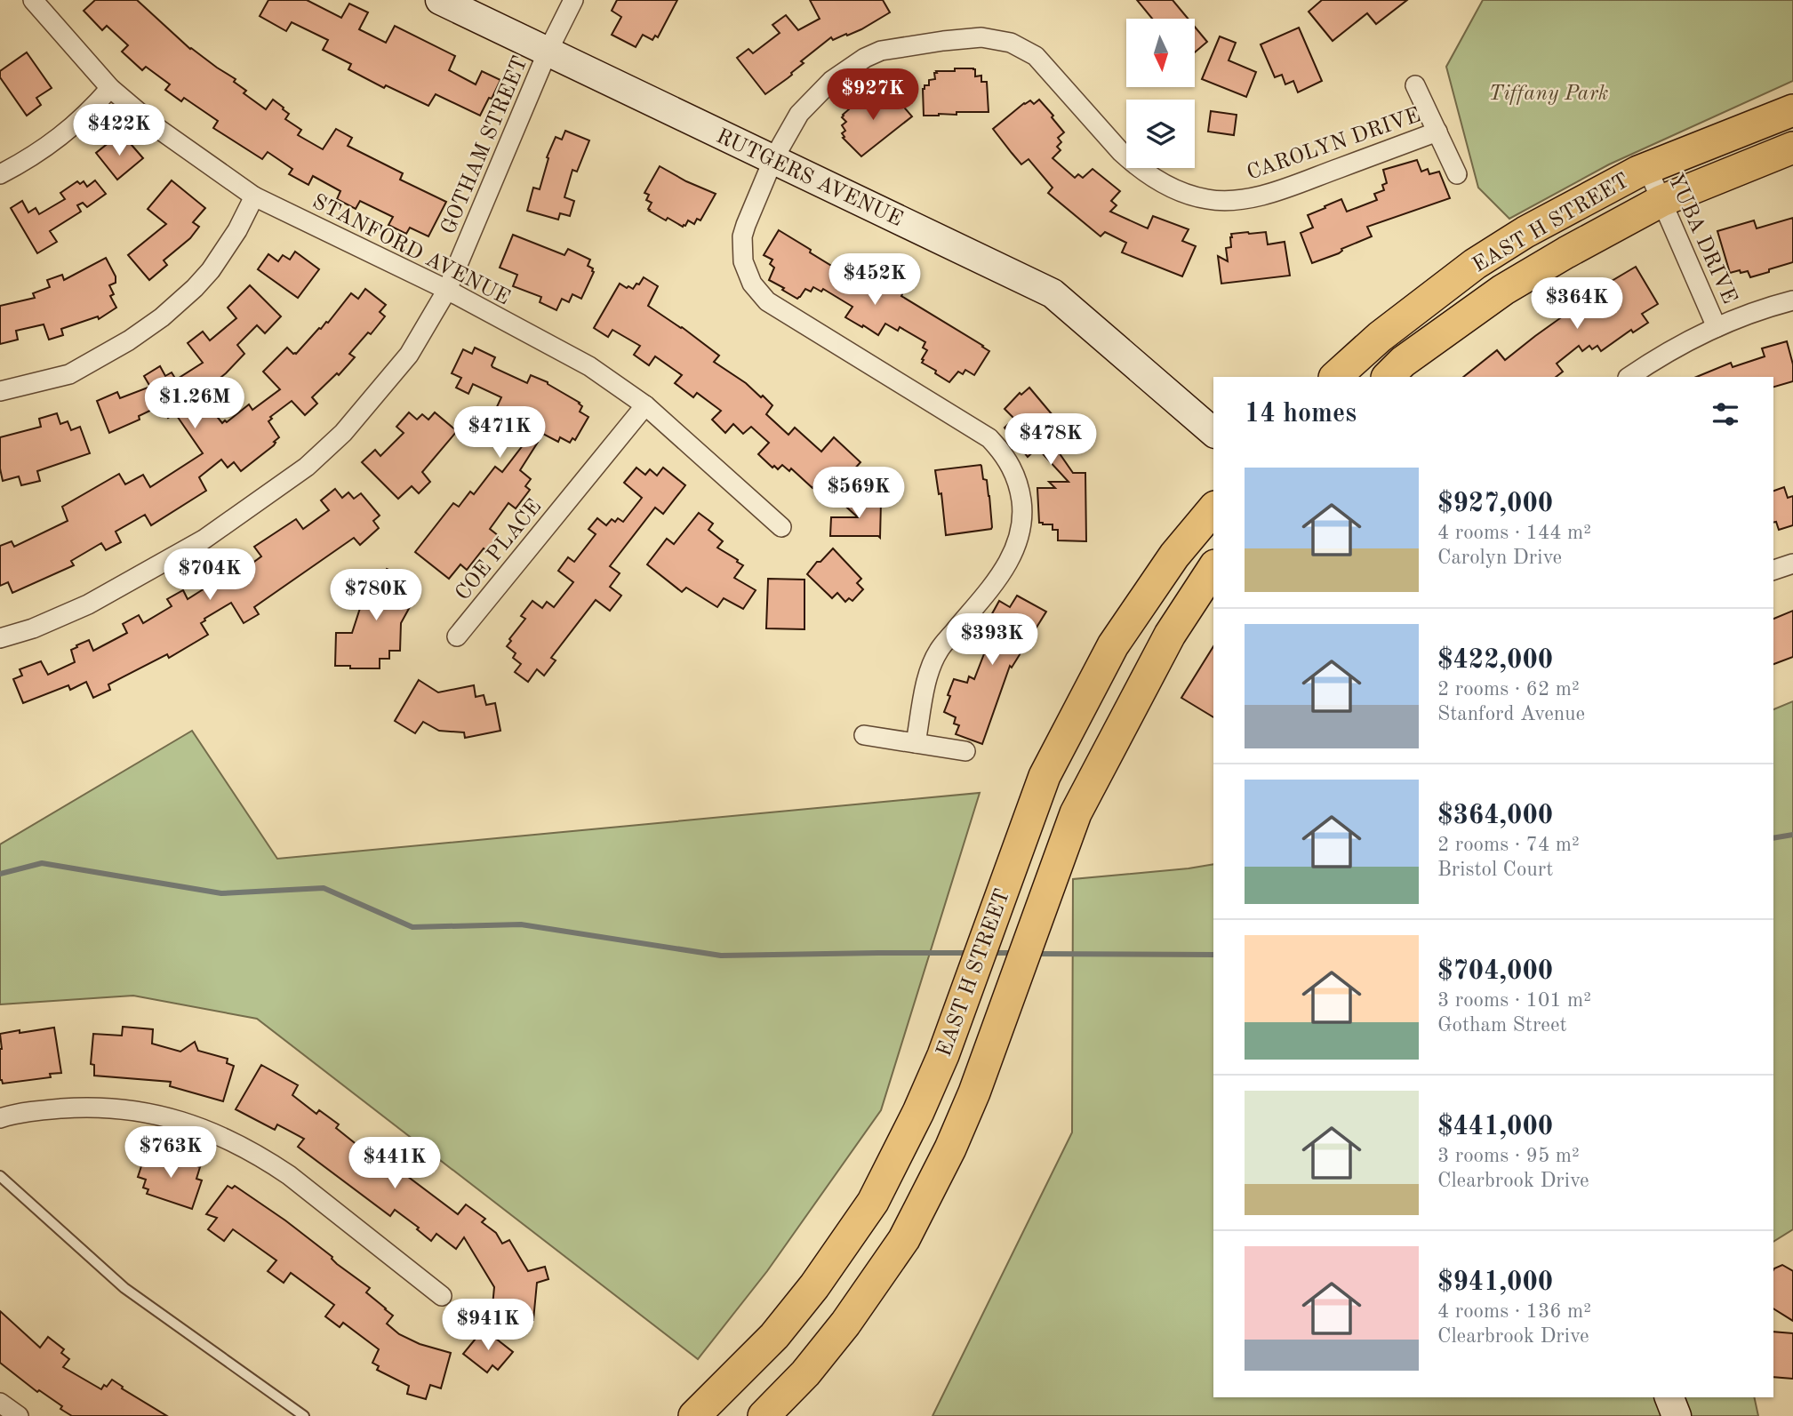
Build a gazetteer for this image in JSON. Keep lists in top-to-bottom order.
{
  "streets": {
    "main road": ["RUTGERS AVENUE", "EAST H STREET"],
    "street": [
      "CAROLYN DRIVE",
      "GOTHAM STREET",
      "YUBA DRIVE",
      "STANFORD AVENUE",
      "COE PLACE"
    ]
  },
  "crossings": [
    ["CAROLYN DRIVE", "RUTGERS AVENUE"],
    ["GOTHAM STREET", "RUTGERS AVENUE"],
    ["GOTHAM STREET", "STANFORD AVENUE"],
    ["EAST H STREET", "YUBA DRIVE"],
    ["STANFORD AVENUE", "COE PLACE"]
  ],
  "parks": ["Tiffany Park"],
  "north": "bottom",
  "page": {
    "price": [
      "$927K",
      "$422K",
      "$452K",
      "$364K",
      "$1.26M",
      "$471K",
      "$478K",
      "$569K",
      "$704K",
      "$780K",
      "$393K",
      "$763K",
      "$441K",
      "$941K"
    ],
    "heading": "14 homes",
    "list": [
      {
        "name": "$927,000",
        "note": "4 rooms · 144 m² · Carolyn Drive"
      },
      {
        "name": "$422,000",
        "note": "2 rooms · 62 m² · Stanford Avenue"
      },
      {
        "name": "$364,000",
        "note": "2 rooms · 74 m² · Bristol Court"
      },
      {
        "name": "$704,000",
        "note": "3 rooms · 101 m² · Gotham Street"
      },
      {
        "name": "$441,000",
        "note": "3 rooms · 95 m² · Clearbrook Drive"
      },
      {
        "name": "$941,000",
        "note": "4 rooms · 136 m² · Clearbrook Drive"
      }
    ]
  }
}
